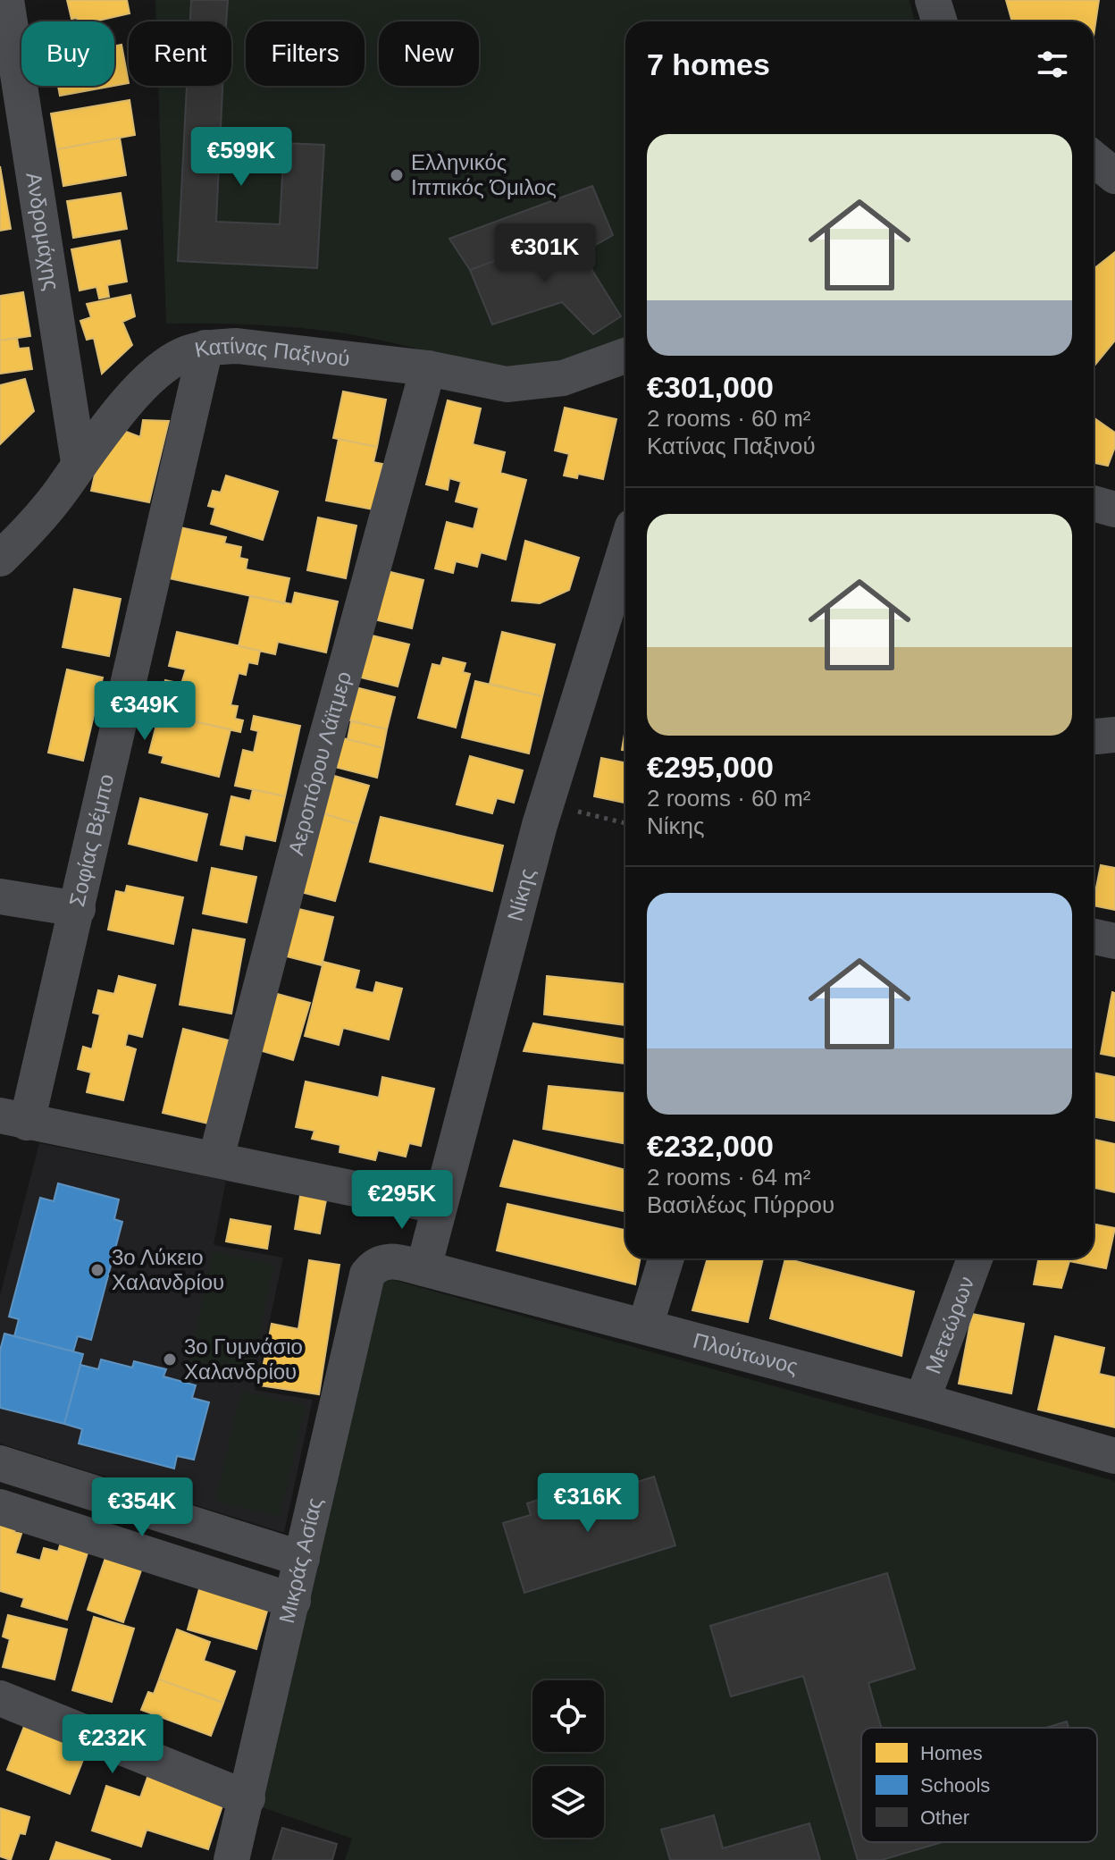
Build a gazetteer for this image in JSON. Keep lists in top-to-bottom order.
{
  "streets": {
    "street": [
      "Ανδρομάχης",
      "Κατίνας Παξινού",
      "Αεροπόρου Λάϊτμερ",
      "Σοφίας Βέμπο",
      "Νίκης",
      "Μετεώρων",
      "Πλούτωνος",
      "Μικράς Ασίας"
    ]
  },
  "crossings": [
    ["Ανδρομάχης", "Κατίνας Παξινού"],
    ["Κατίνας Παξινού", "Αεροπόρου Λάϊτμερ"],
    ["Κατίνας Παξινού", "Σοφίας Βέμπο"],
    ["Νίκης", "Πλούτωνος"],
    ["Μετεώρων", "Πλούτωνος"],
    ["Πλούτωνος", "Μικράς Ασίας"]
  ],
  "places": ["Ελληνικός Ιππικός Όμιλος", "3ο Λύκειο Χαλανδρίου", "3ο Γυμνάσιο Χαλανδρίου"],
  "legend": ["Homes", "Schools", "Other"],
  "page": {
    "chip": [
      "Buy",
      "Rent",
      "Filters",
      "New"
    ],
    "heading": "7 homes",
    "list": [
      {
        "name": "€301,000",
        "note": "2 rooms · 60 m² · Κατίνας Παξινού"
      },
      {
        "name": "€295,000",
        "note": "2 rooms · 60 m² · Νίκης"
      },
      {
        "name": "€232,000",
        "note": "2 rooms · 64 m² · Βασιλέως Πύρρου"
      }
    ],
    "price": [
      "€599K",
      "€301K",
      "€349K",
      "€295K",
      "€316K",
      "€354K",
      "€232K"
    ]
  }
}
